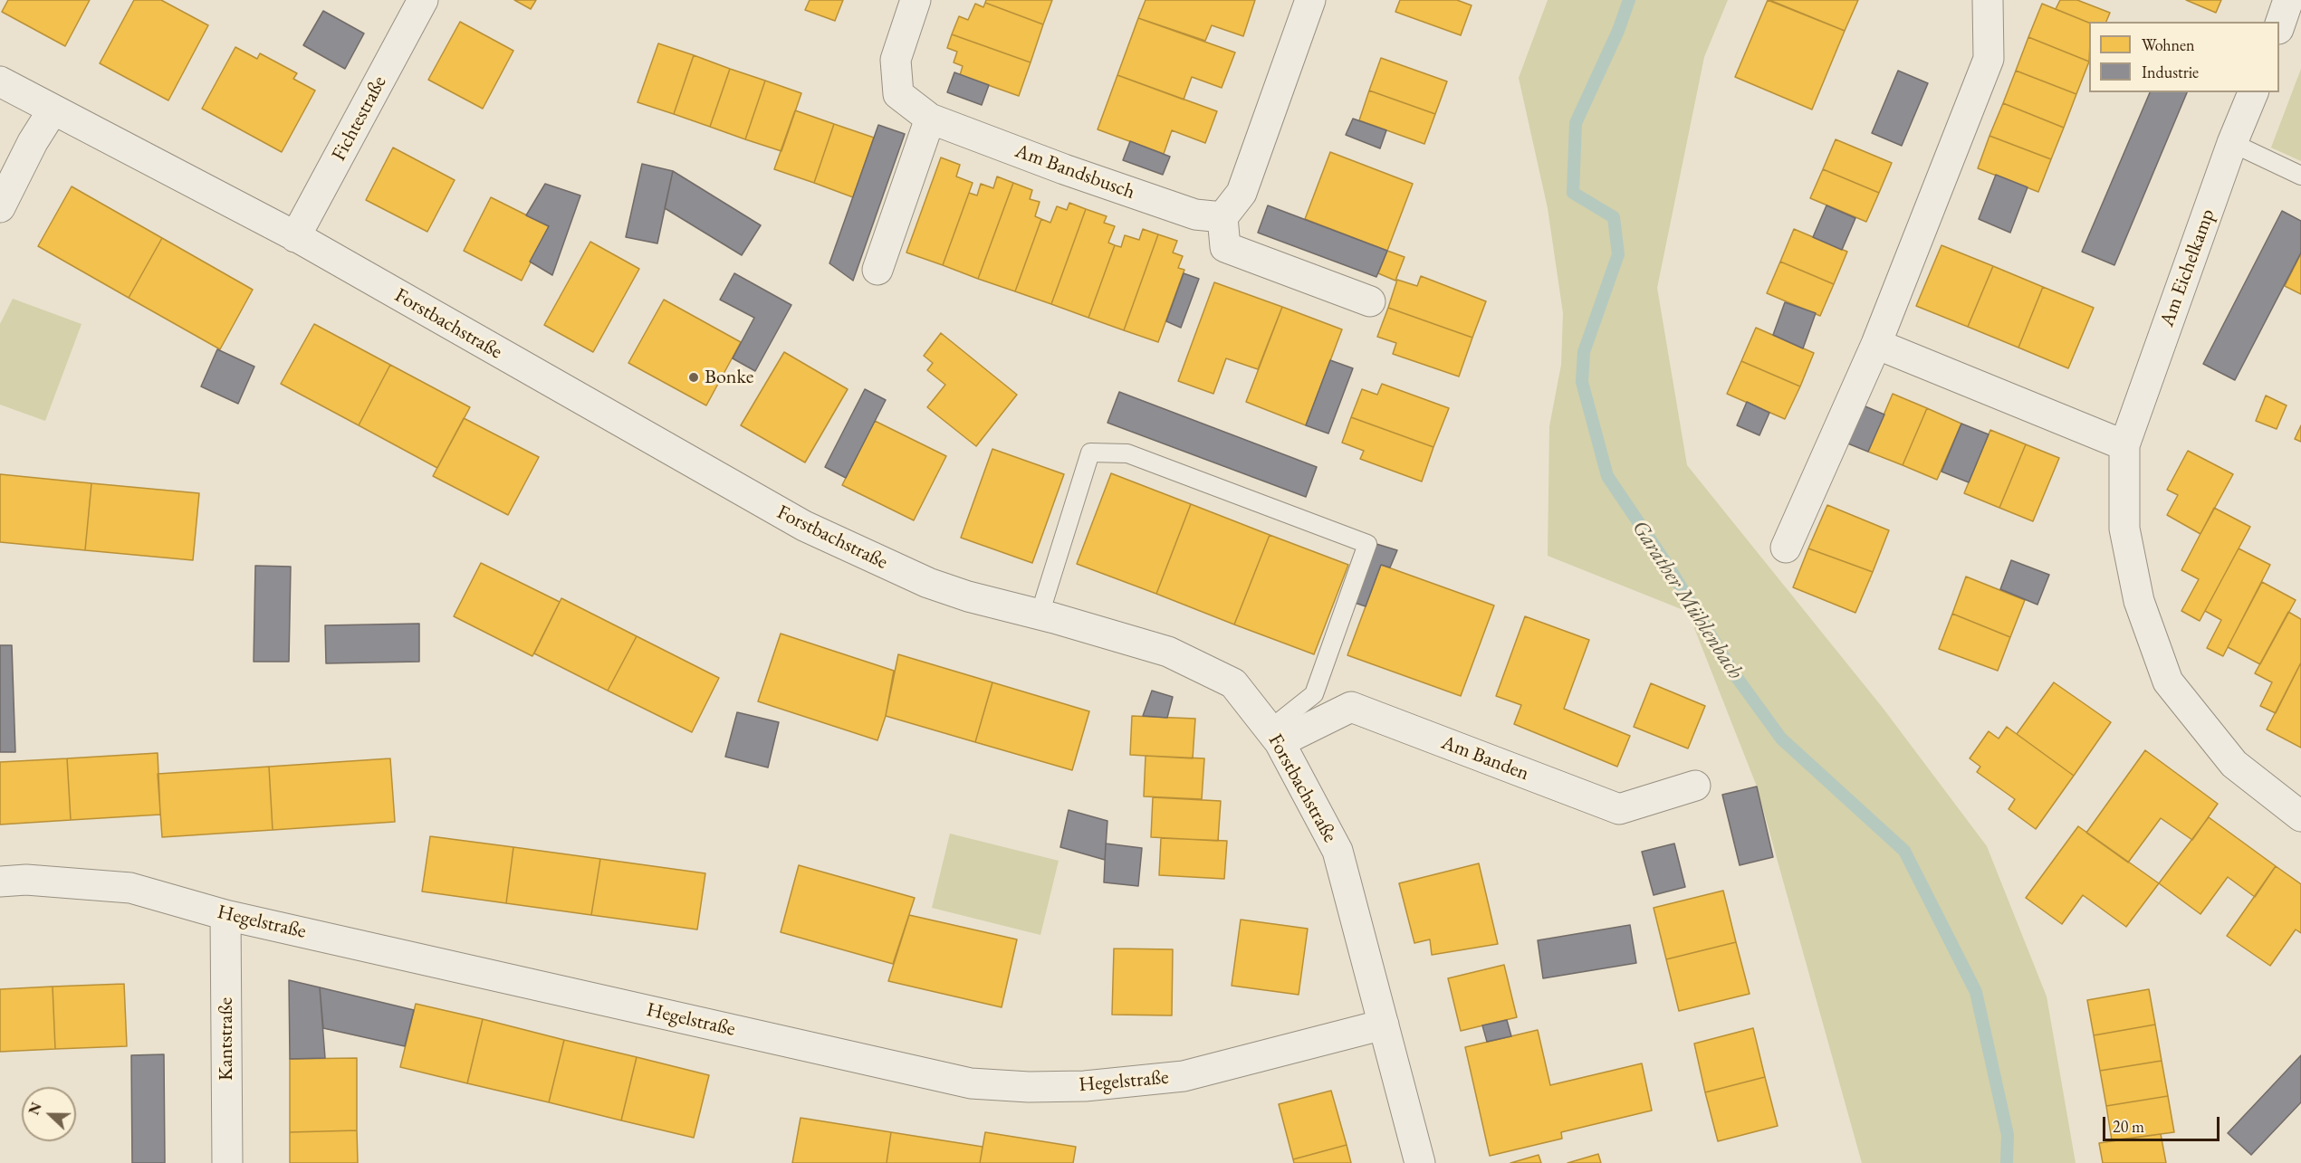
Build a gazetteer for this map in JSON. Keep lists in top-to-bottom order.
{
  "streets": {
    "street": [
      "Fichtestraße",
      "Am Bandsbusch",
      "Am Eichelkamp",
      "Forstbachstraße",
      "Am Banden",
      "Hegelstraße",
      "Kantstraße"
    ]
  },
  "crossings": [
    ["Fichtestraße", "Forstbachstraße"],
    ["Forstbachstraße", "Am Banden"],
    ["Forstbachstraße", "Hegelstraße"],
    ["Hegelstraße", "Kantstraße"]
  ],
  "water": ["Garather Mühlenbach"],
  "places": ["Bonke"],
  "legend": ["Wohnen", "Industrie"],
  "scale_bar": "20 m",
  "north": "left"
}
